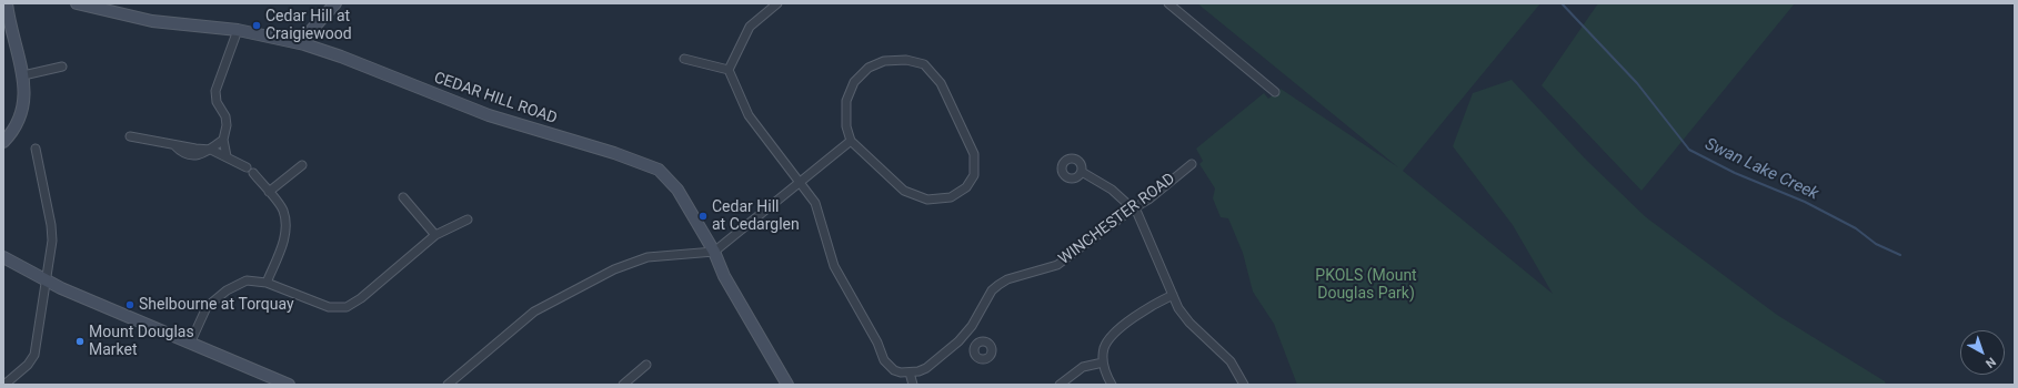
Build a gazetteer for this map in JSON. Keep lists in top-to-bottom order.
{
  "streets": {
    "street": ["CEDAR HILL ROAD", "WINCHESTER ROAD"]
  },
  "water": ["Swan Lake Creek"],
  "parks": ["PKOLS (Mount Douglas Park)"],
  "places": [
    "Cedar Hill at Craigiewood",
    "Cedar Hill at Cedarglen",
    "Shelbourne at Torquay",
    "Mount Douglas Market"
  ],
  "north": "bottom right"
}
